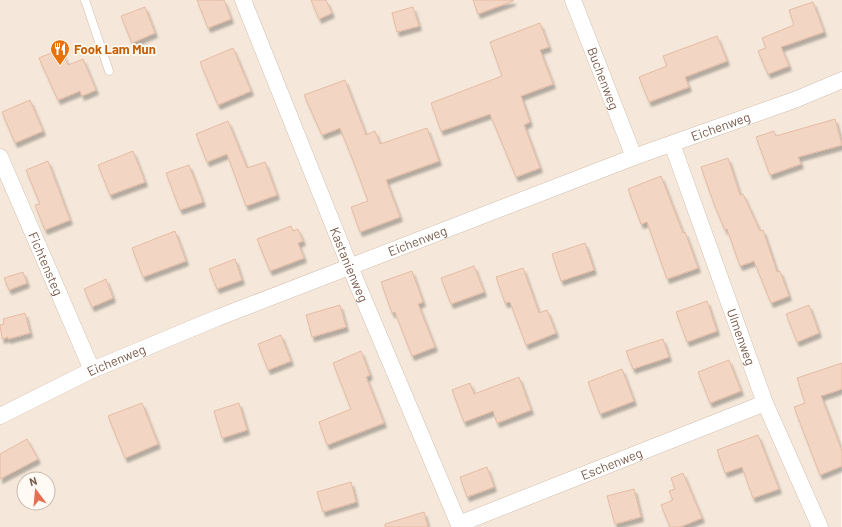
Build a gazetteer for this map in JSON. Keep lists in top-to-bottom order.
{
  "streets": {
    "street": [
      "Buchenweg",
      "Eichenweg",
      "Fichtensteg",
      "Kastanienweg",
      "Ulmenweg",
      "Eschenweg"
    ]
  },
  "crossings": [
    ["Buchenweg", "Eichenweg"],
    ["Eichenweg", "Fichtensteg"],
    ["Eichenweg", "Kastanienweg"],
    ["Eichenweg", "Ulmenweg"],
    ["Kastanienweg", "Eschenweg"],
    ["Ulmenweg", "Eschenweg"]
  ],
  "places": {
    "restaurant": ["Fook Lam Mun"]
  },
  "north": "top"
}
